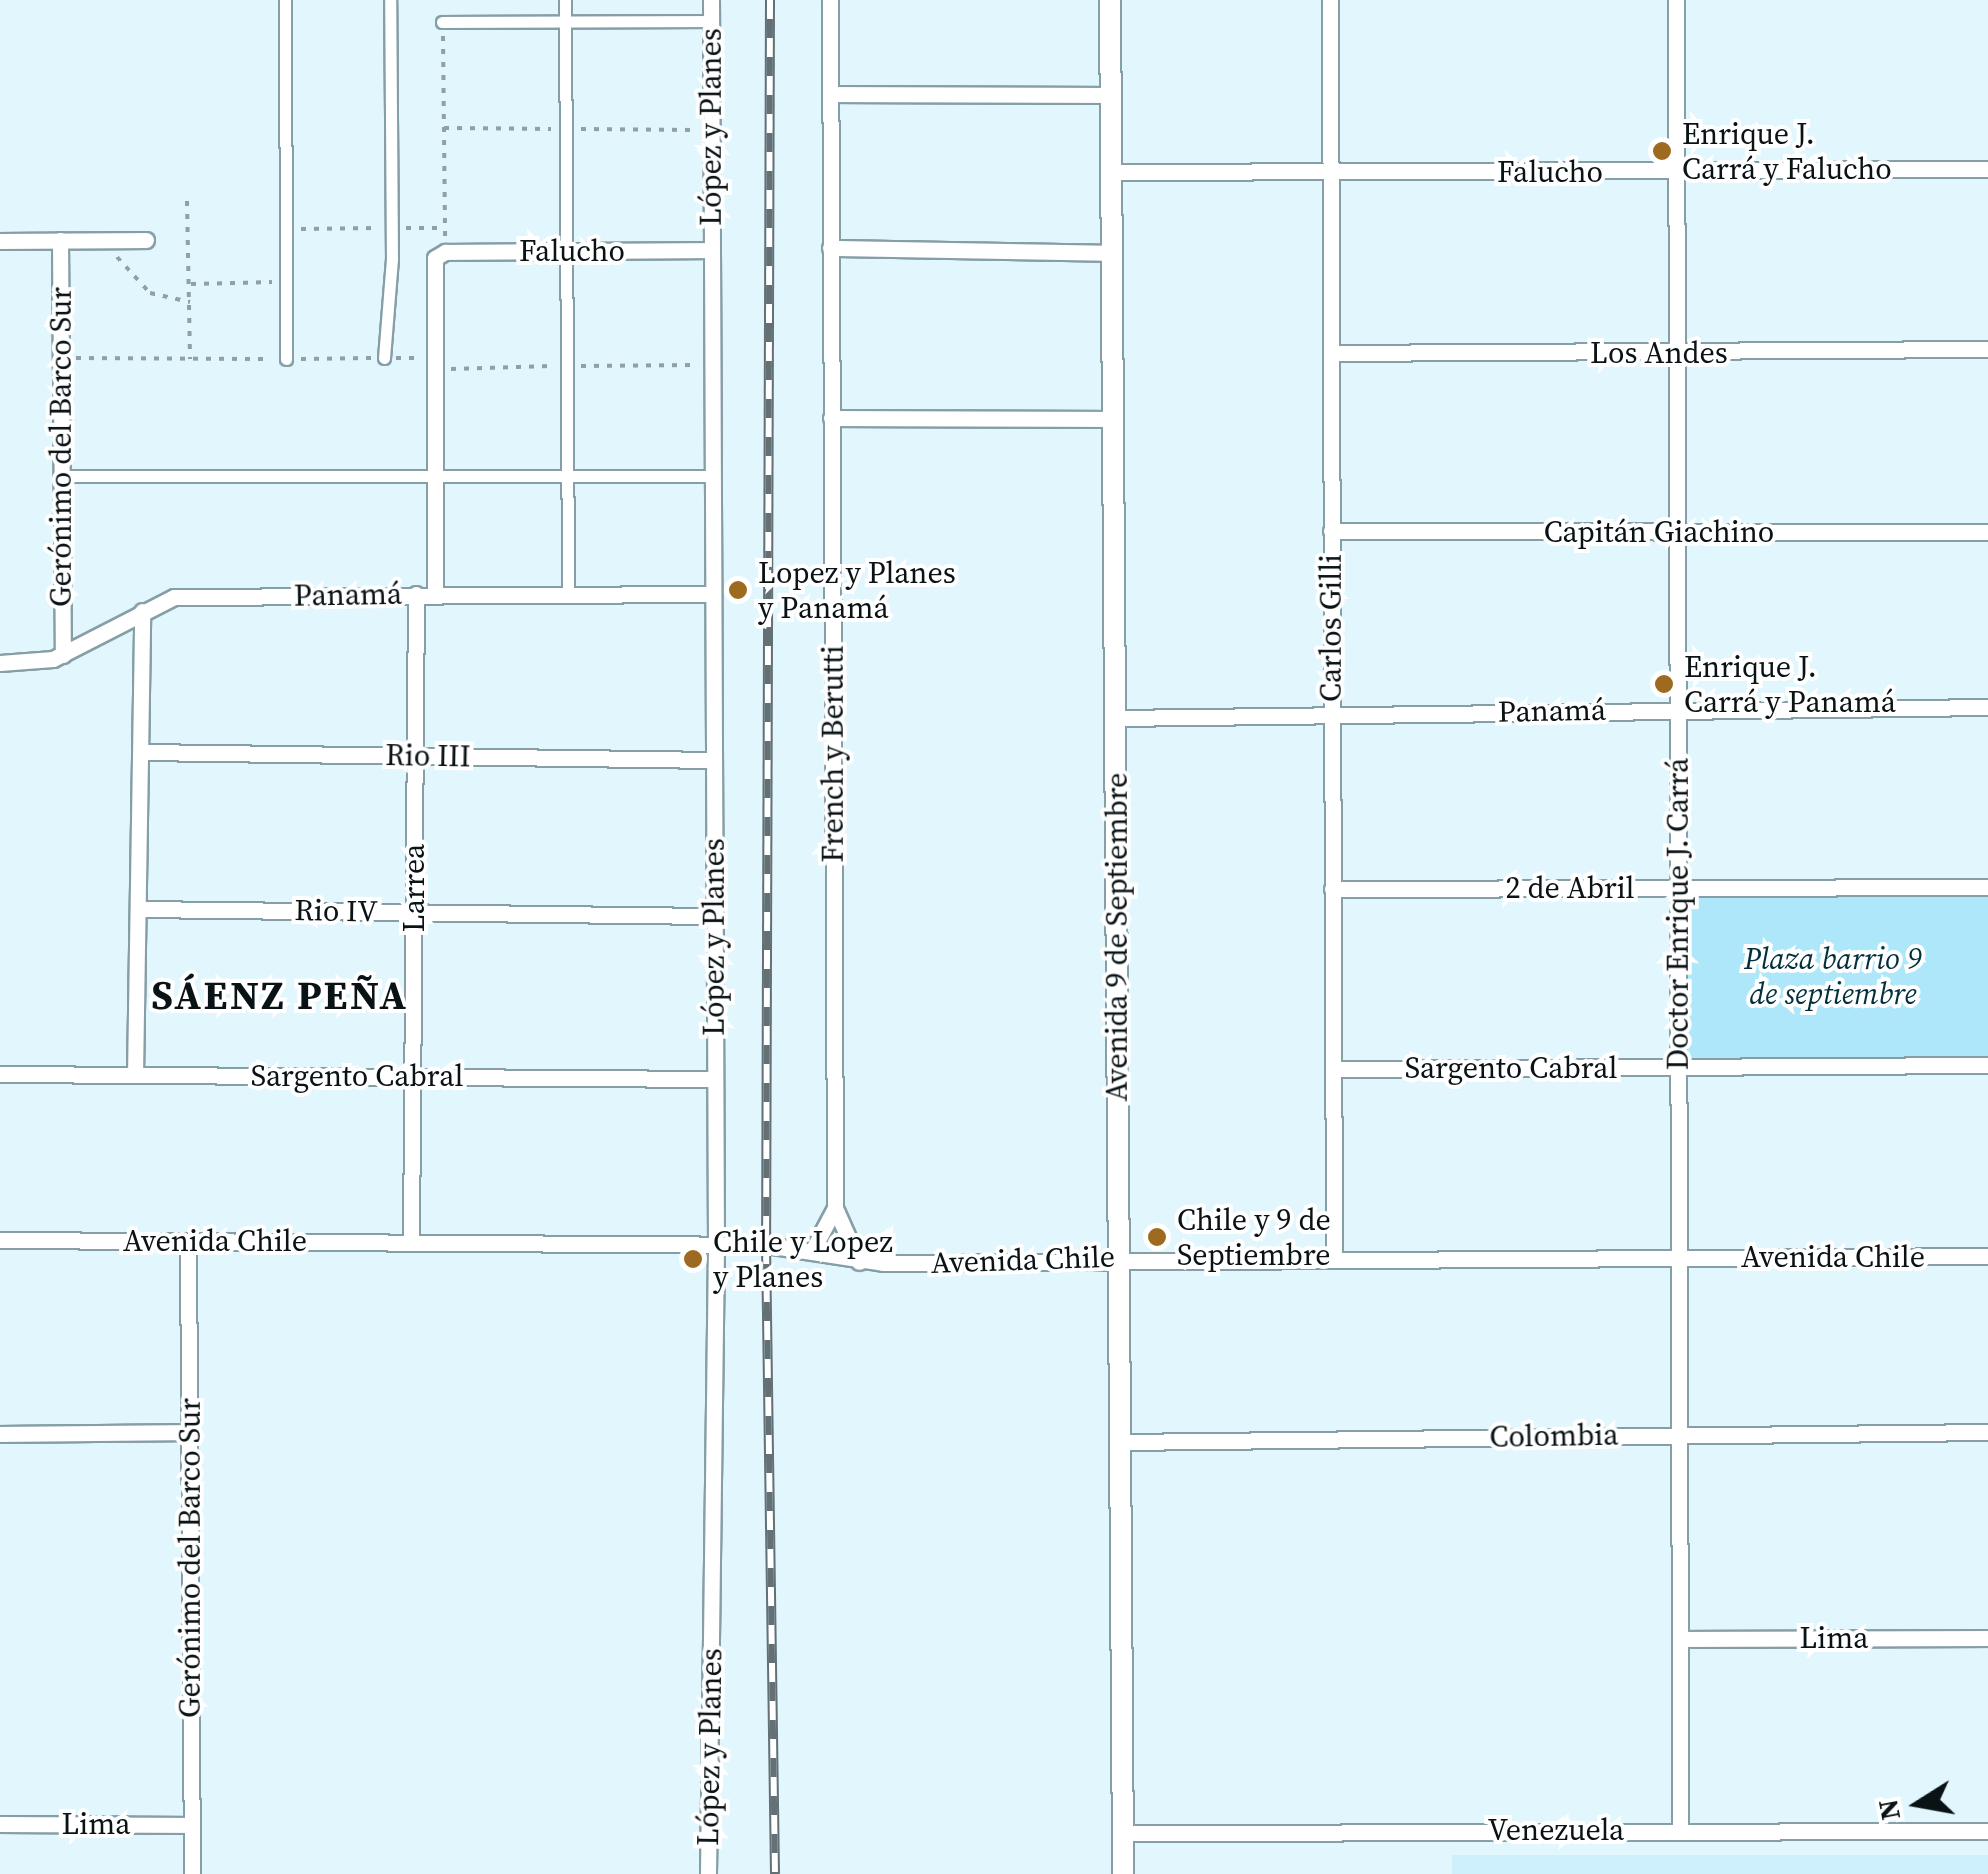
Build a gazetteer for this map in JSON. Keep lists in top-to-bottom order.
{
  "streets": {
    "street": [
      "López y Planes",
      "Falucho",
      "Los Andes",
      "Gerónimo del Barco Sur",
      "Capitán Giachino",
      "Panamá",
      "Carlos Gilli",
      "French y Berutti",
      "Rio III",
      "Larrea",
      "2 de Abril",
      "Rio IV",
      "Doctor Enrique J. Carrá",
      "Avenida 9 de Septiembre",
      "Sargento Cabral",
      "Avenida Chile",
      "Colombia",
      "Lima",
      "Venezuela"
    ]
  },
  "crossings": [
    ["López y Planes", "Falucho"],
    ["López y Planes", "Panamá"],
    ["López y Planes", "Rio III"],
    ["López y Planes", "Rio IV"],
    ["López y Planes", "Sargento Cabral"],
    ["López y Planes", "Avenida Chile"],
    ["Falucho", "Carlos Gilli"],
    ["Falucho", "Doctor Enrique J. Carrá"],
    ["Falucho", "Avenida 9 de Septiembre"],
    ["Los Andes", "Carlos Gilli"],
    ["Los Andes", "Doctor Enrique J. Carrá"],
    ["Gerónimo del Barco Sur", "Panamá"],
    ["Gerónimo del Barco Sur", "Avenida Chile"],
    ["Gerónimo del Barco Sur", "Lima"],
    ["Capitán Giachino", "Carlos Gilli"],
    ["Capitán Giachino", "Doctor Enrique J. Carrá"],
    ["Panamá", "Carlos Gilli"],
    ["Panamá", "Larrea"],
    ["Panamá", "Doctor Enrique J. Carrá"],
    ["Panamá", "Avenida 9 de Septiembre"],
    ["Carlos Gilli", "2 de Abril"],
    ["Carlos Gilli", "Sargento Cabral"],
    ["Carlos Gilli", "Avenida Chile"],
    ["French y Berutti", "Avenida Chile"],
    ["Rio III", "Larrea"],
    ["Larrea", "Rio IV"],
    ["Larrea", "Sargento Cabral"],
    ["Larrea", "Avenida Chile"],
    ["2 de Abril", "Doctor Enrique J. Carrá"],
    ["Doctor Enrique J. Carrá", "Sargento Cabral"],
    ["Doctor Enrique J. Carrá", "Avenida Chile"],
    ["Doctor Enrique J. Carrá", "Colombia"],
    ["Doctor Enrique J. Carrá", "Lima"],
    ["Doctor Enrique J. Carrá", "Venezuela"],
    ["Avenida 9 de Septiembre", "Avenida Chile"],
    ["Avenida 9 de Septiembre", "Colombia"],
    ["Avenida 9 de Septiembre", "Venezuela"]
  ],
  "districts": ["SÁENZ PEÑA"],
  "parks": ["Plaza barrio 9 de septiembre"],
  "places": [
    "Enrique J. Carrá y Falucho",
    "Lopez y Planes y Panamá",
    "Enrique J. Carrá y Panamá",
    "Chile y 9 de Septiembre",
    "Chile y Lopez y Planes"
  ],
  "north": "left"
}
